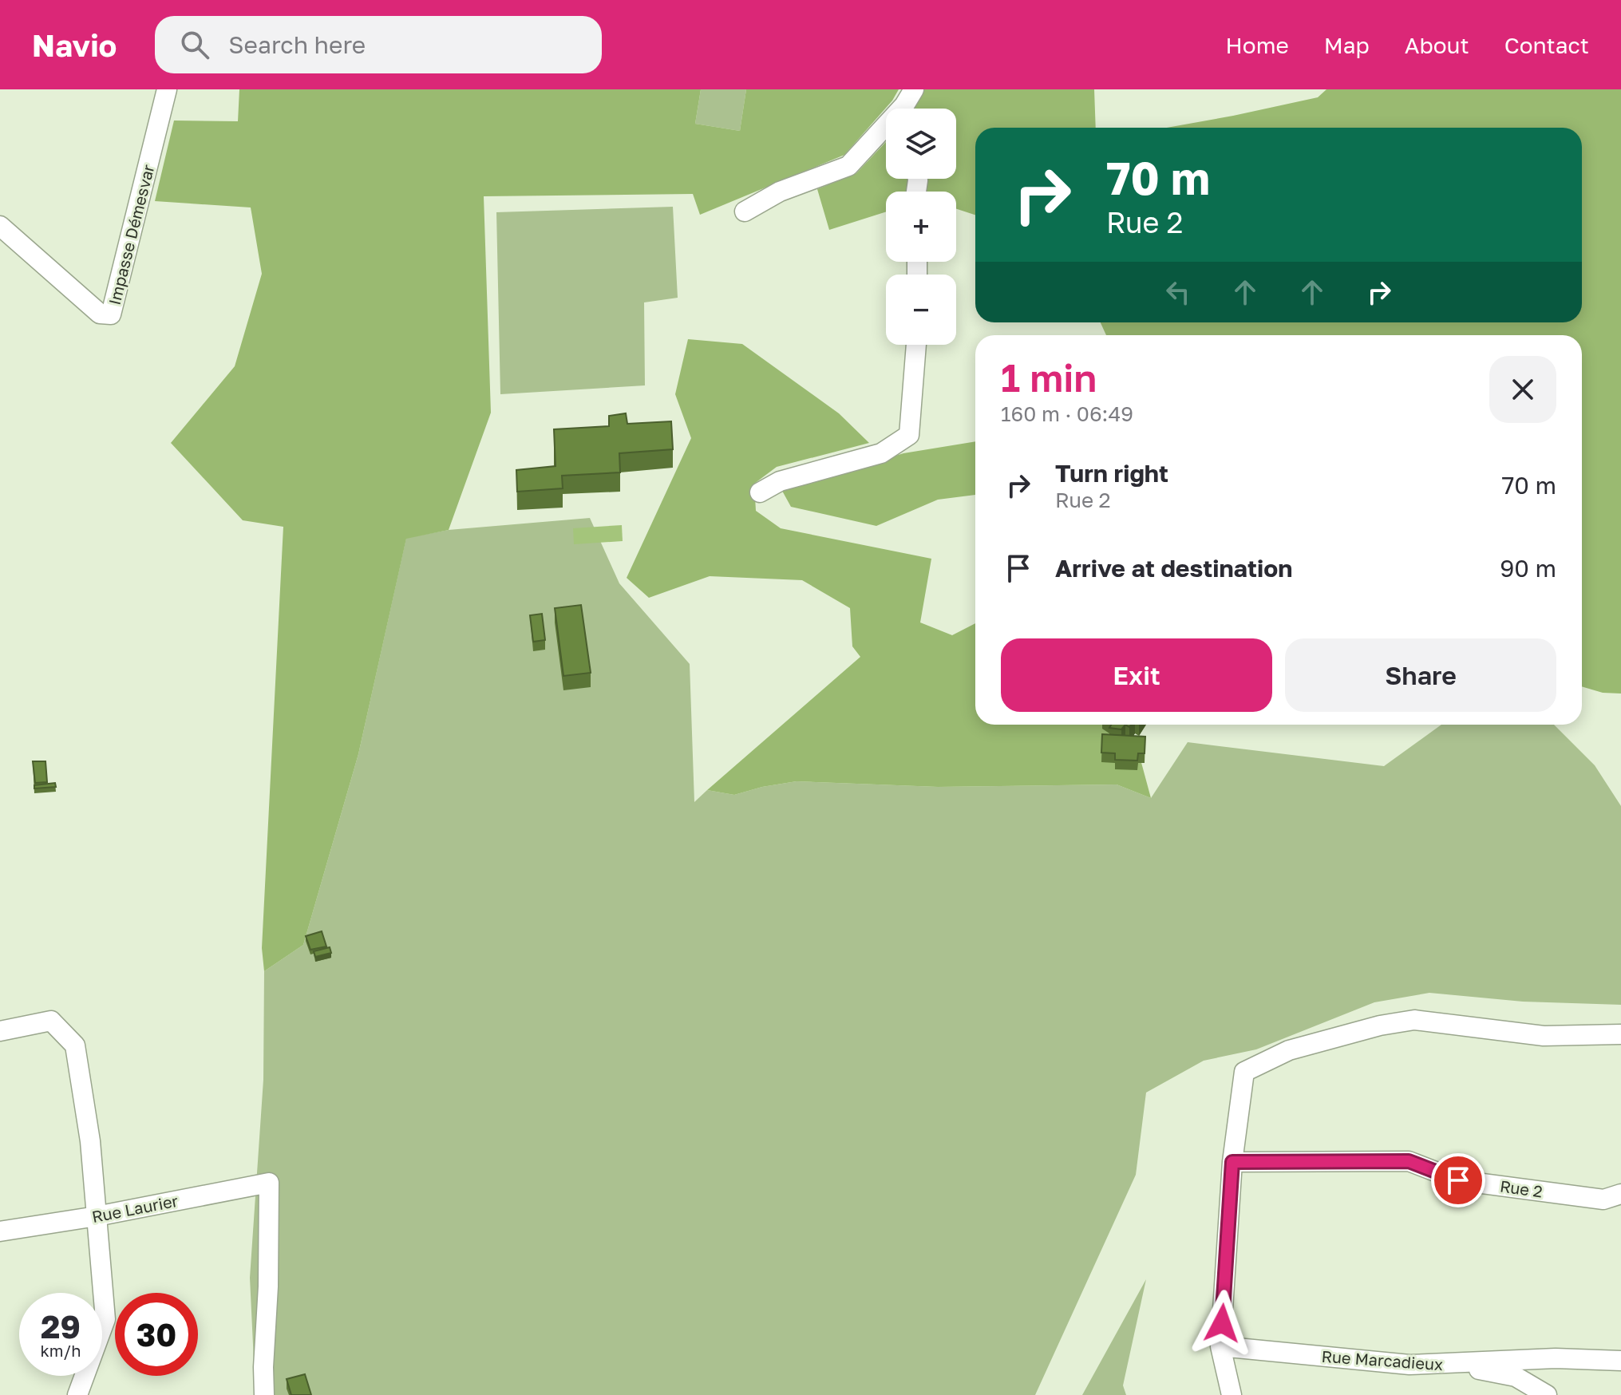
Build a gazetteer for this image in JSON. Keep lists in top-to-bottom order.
{
  "streets": {
    "street": [
      "Impasse Démesvar",
      "Rue 2",
      "Rue Laurier",
      "Rue Marcadieux"
    ]
  },
  "page": {
    "header": "Navio",
    "search": "Search here",
    "nav": [
      "Home",
      "Map",
      "About",
      "Contact"
    ],
    "map_buttons": ["+", "−"],
    "turn": ["70 m", "Rue 2"],
    "heading": ["1 min", "160 m · 06:49"],
    "list": [
      {
        "name": "Turn right",
        "note": "Rue 2",
        "value": "70 m"
      },
      {
        "name": "Arrive at destination",
        "value": "90 m"
      }
    ],
    "buttons": ["Exit", "Share"],
    "speed": "29 km/h",
    "limit": "30"
  }
}
